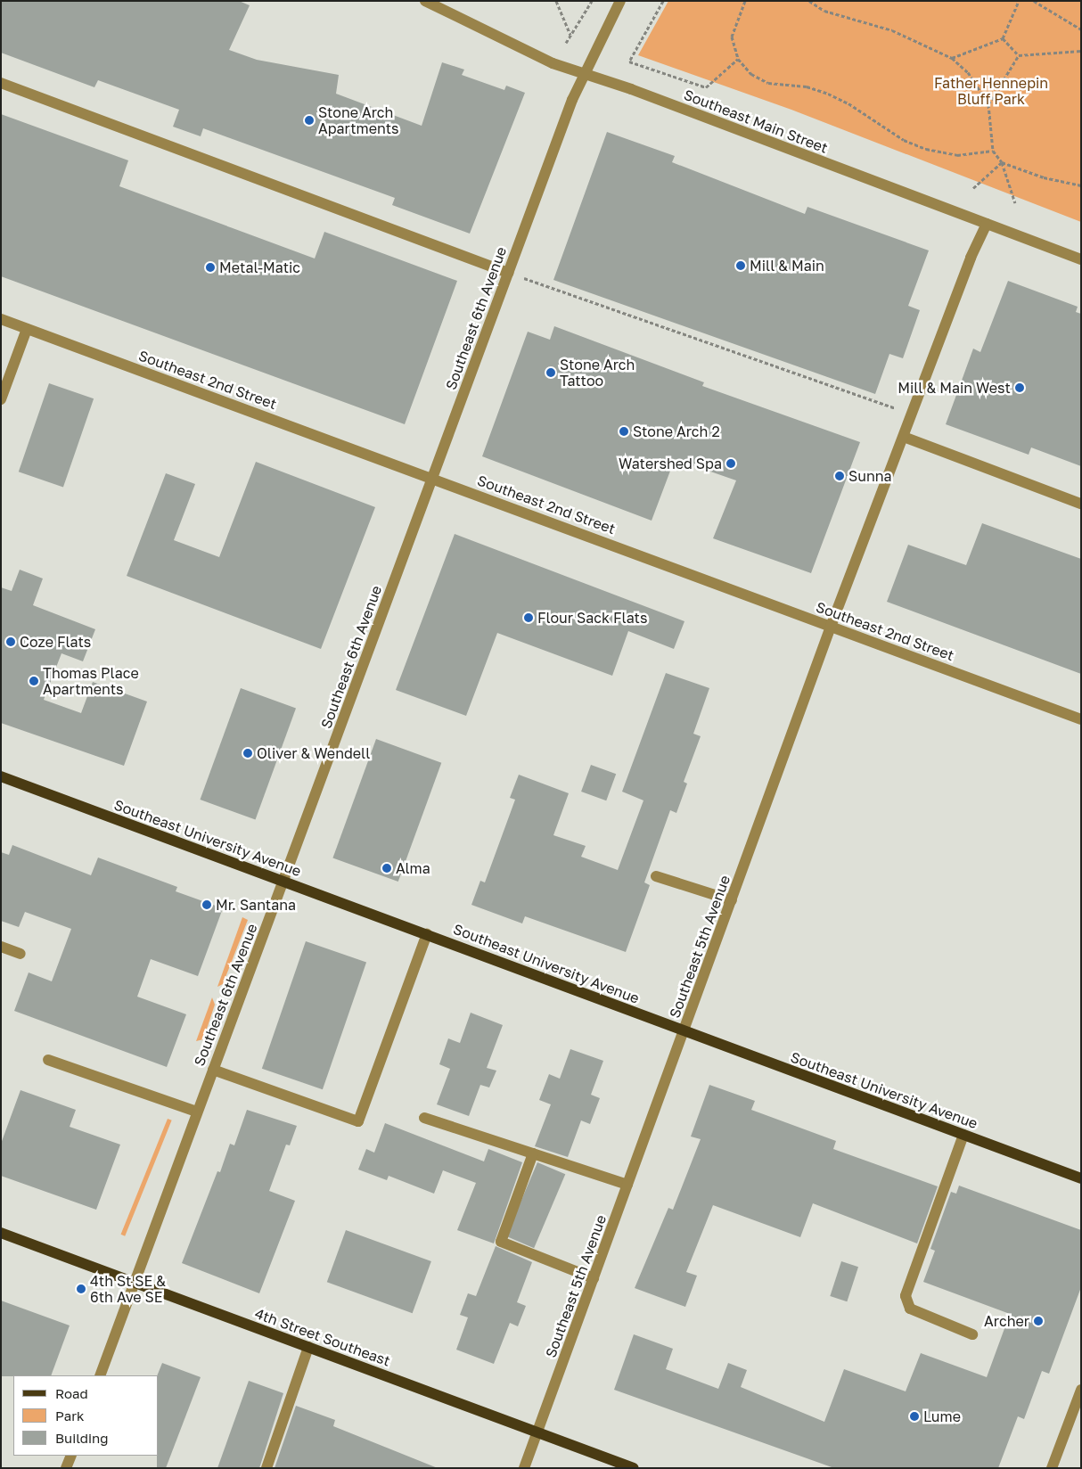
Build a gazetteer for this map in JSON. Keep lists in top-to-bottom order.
{
  "streets": {
    "main road": ["Southeast University Avenue", "4th Street Southeast"],
    "street": [
      "Southeast Main Street",
      "Southeast 6th Avenue",
      "Southeast 2nd Street",
      "Southeast 5th Avenue"
    ]
  },
  "crossings": [
    ["Southeast Main Street", "Southeast 6th Avenue"],
    ["Southeast Main Street", "Southeast 5th Avenue"],
    ["Southeast 6th Avenue", "Southeast 2nd Street"],
    ["Southeast 6th Avenue", "Southeast University Avenue"],
    ["Southeast 6th Avenue", "4th Street Southeast"],
    ["Southeast 2nd Street", "Southeast 5th Avenue"],
    ["Southeast University Avenue", "Southeast 5th Avenue"],
    ["Southeast 5th Avenue", "4th Street Southeast"]
  ],
  "parks": ["Father Hennepin Bluff Park"],
  "places": [
    "Stone Arch Apartments",
    "Mill & Main",
    "Metal-Matic",
    "Stone Arch Tattoo",
    "Mill & Main West",
    "Stone Arch 2",
    "Watershed Spa",
    "Sunna",
    "Flour Sack Flats",
    "Coze Flats",
    "Thomas Place Apartments",
    "Oliver & Wendell",
    "Alma",
    "Mr. Santana",
    "4th St SE & 6th Ave SE",
    "Archer",
    "Lume"
  ],
  "legend": ["Road", "Park", "Building"]
}
